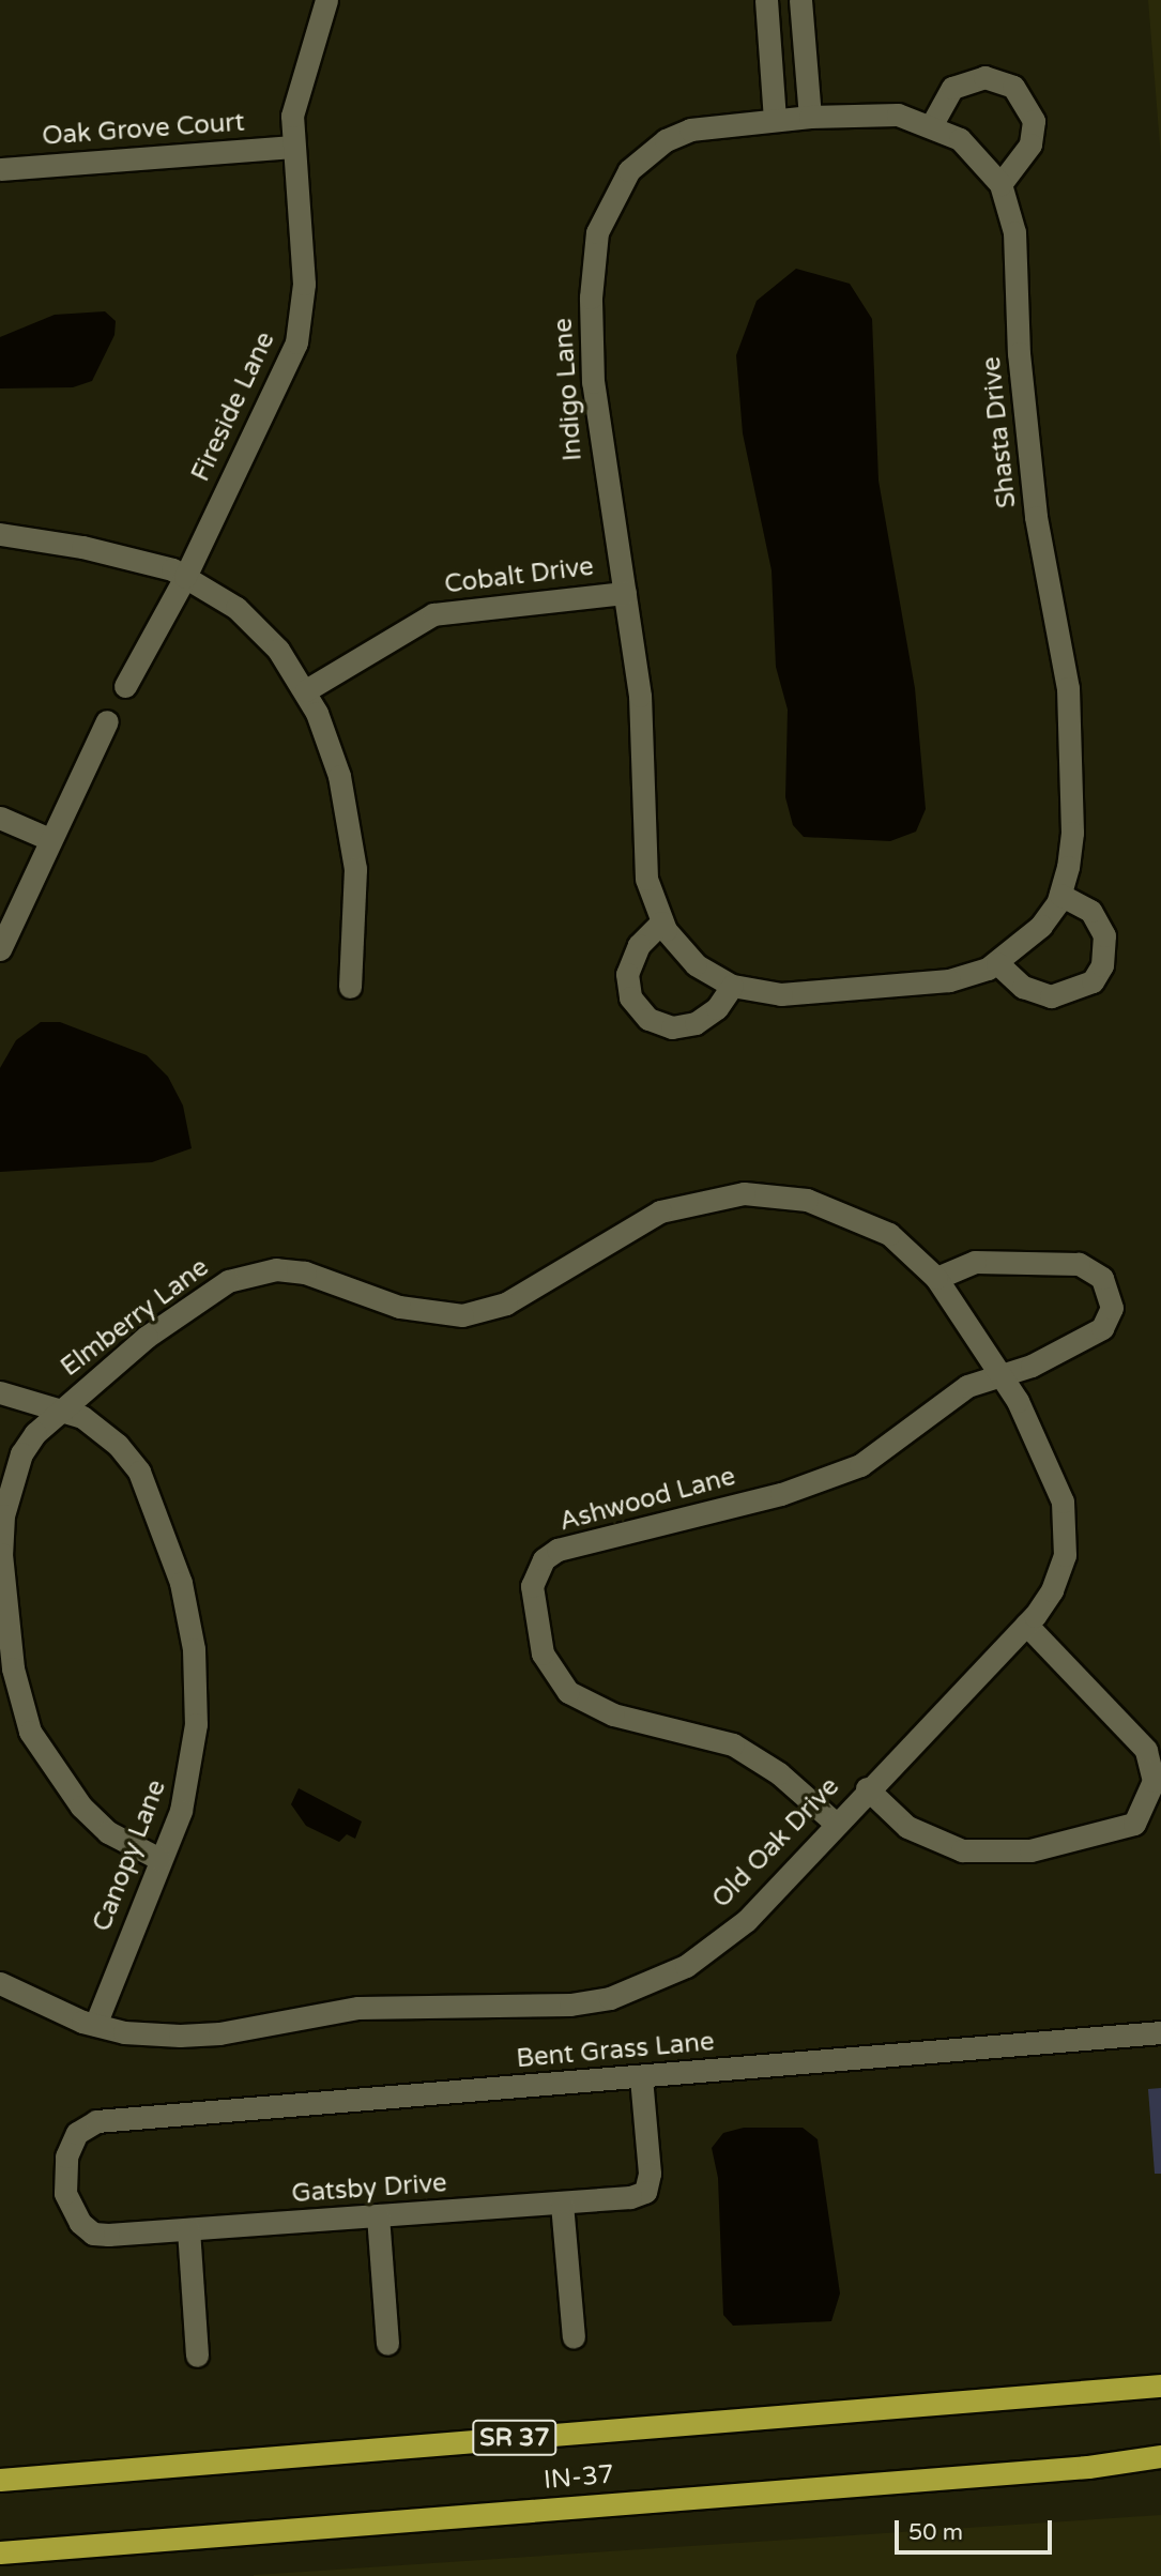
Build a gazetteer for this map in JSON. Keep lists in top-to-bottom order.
{
  "streets": {
    "highway": ["SR 37", "IN-37"],
    "street": [
      "Oak Grove Court",
      "Indigo Lane",
      "Fireside Lane",
      "Shasta Drive",
      "Cobalt Drive",
      "Elmberry Lane",
      "Ashwood Lane",
      "Old Oak Drive",
      "Canopy Lane",
      "Bent Grass Lane",
      "Gatsby Drive"
    ]
  },
  "crossings": [
    ["Oak Grove Court", "Fireside Lane"],
    ["Indigo Lane", "Shasta Drive"],
    ["Indigo Lane", "Cobalt Drive"],
    ["Elmberry Lane", "Ashwood Lane"],
    ["Elmberry Lane", "Old Oak Drive"],
    ["Elmberry Lane", "Canopy Lane"],
    ["Ashwood Lane", "Old Oak Drive"],
    ["Old Oak Drive", "Canopy Lane"],
    ["Bent Grass Lane", "Gatsby Drive"]
  ],
  "scale_bar": "50 m"
}
